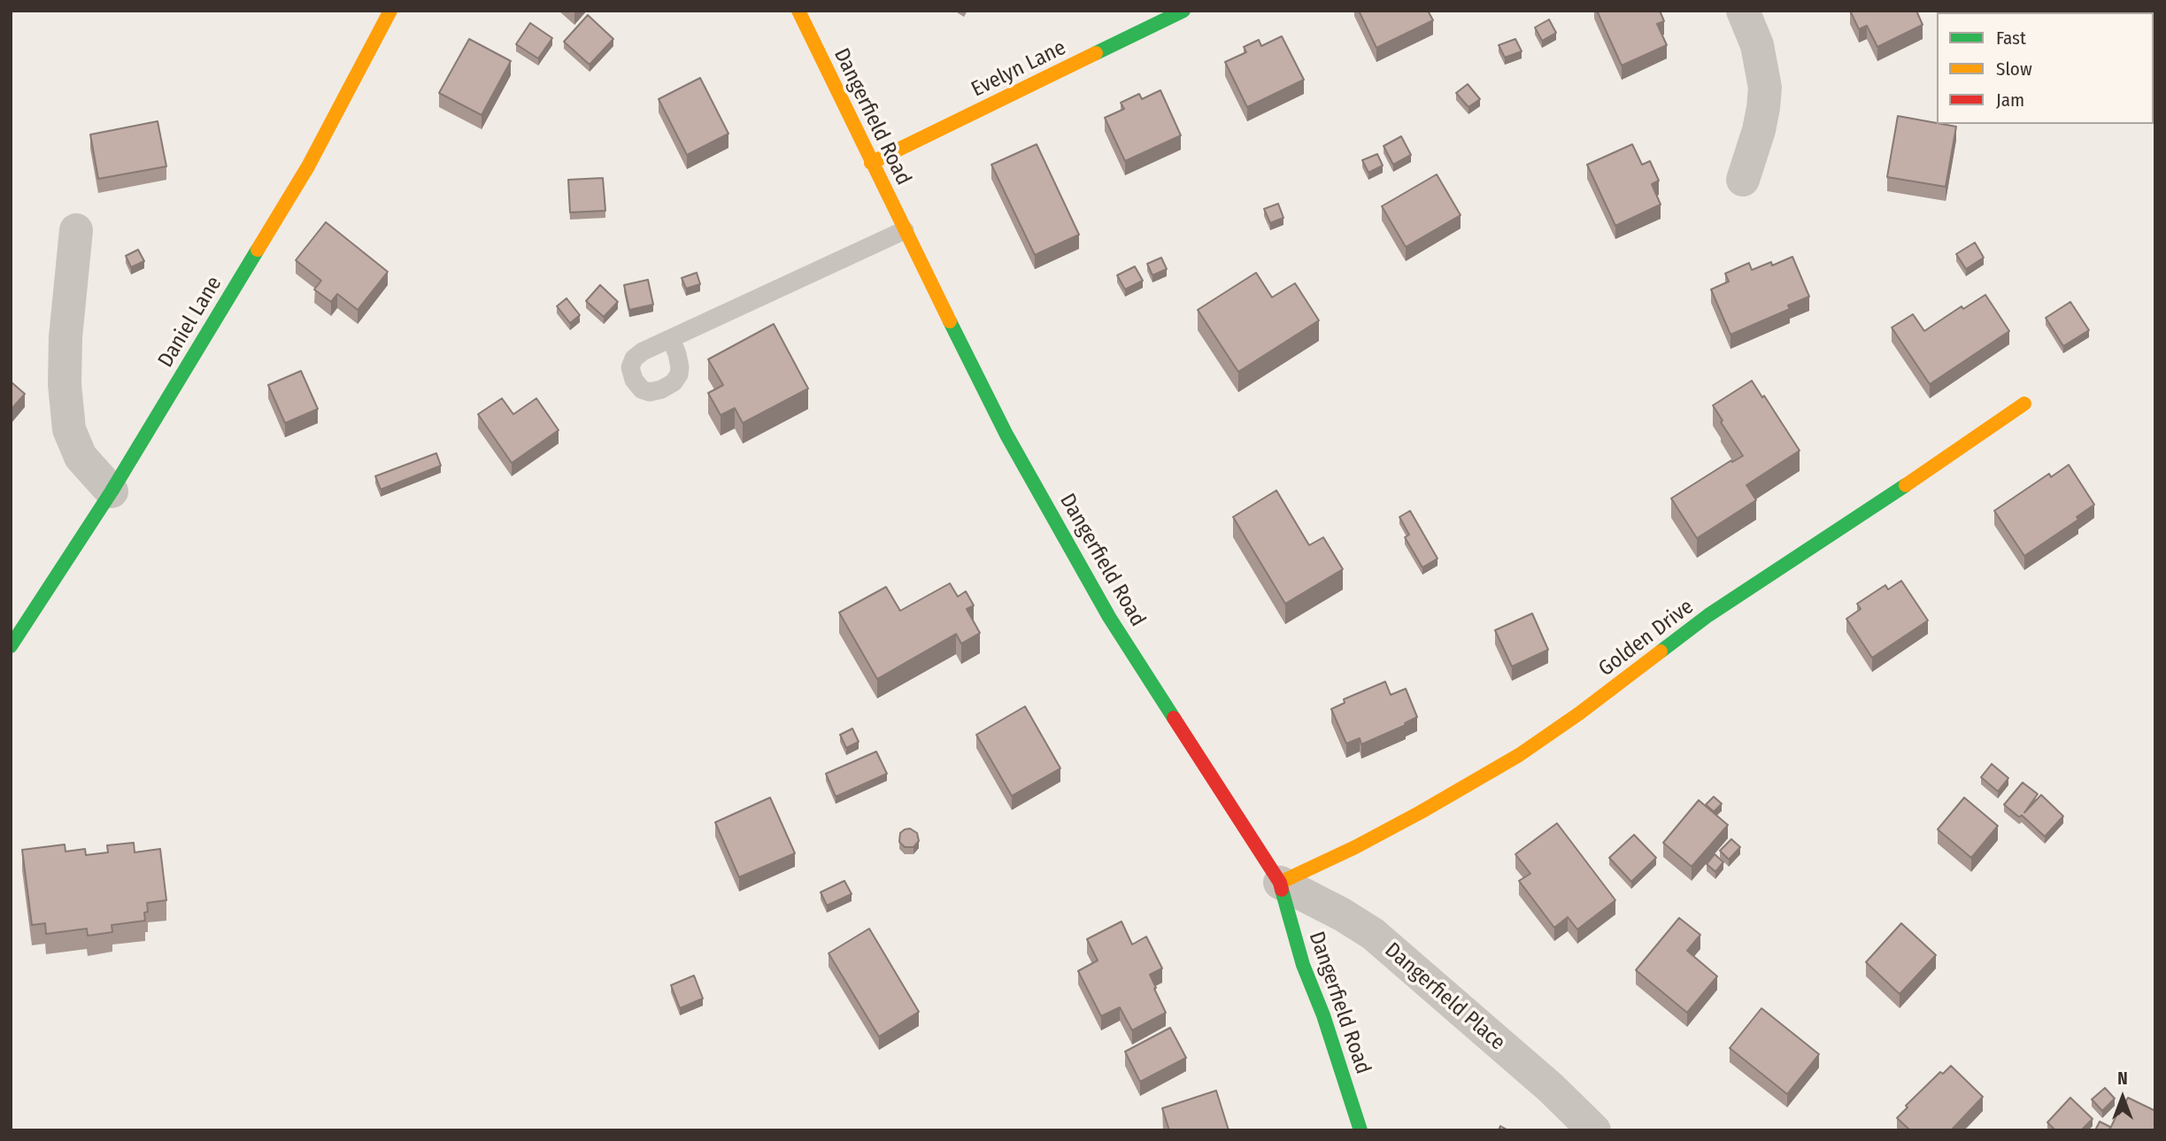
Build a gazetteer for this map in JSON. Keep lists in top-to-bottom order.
{
  "streets": {
    "street": [
      "Evelyn Lane",
      "Dangerfield Road",
      "Daniel Lane",
      "Golden Drive",
      "Dangerfield Place"
    ]
  },
  "crossings": [
    ["Evelyn Lane", "Dangerfield Road"],
    ["Dangerfield Road", "Golden Drive"],
    ["Dangerfield Road", "Dangerfield Place"],
    ["Golden Drive", "Dangerfield Place"]
  ],
  "legend": ["Fast", "Slow", "Jam"],
  "north": "top"
}
